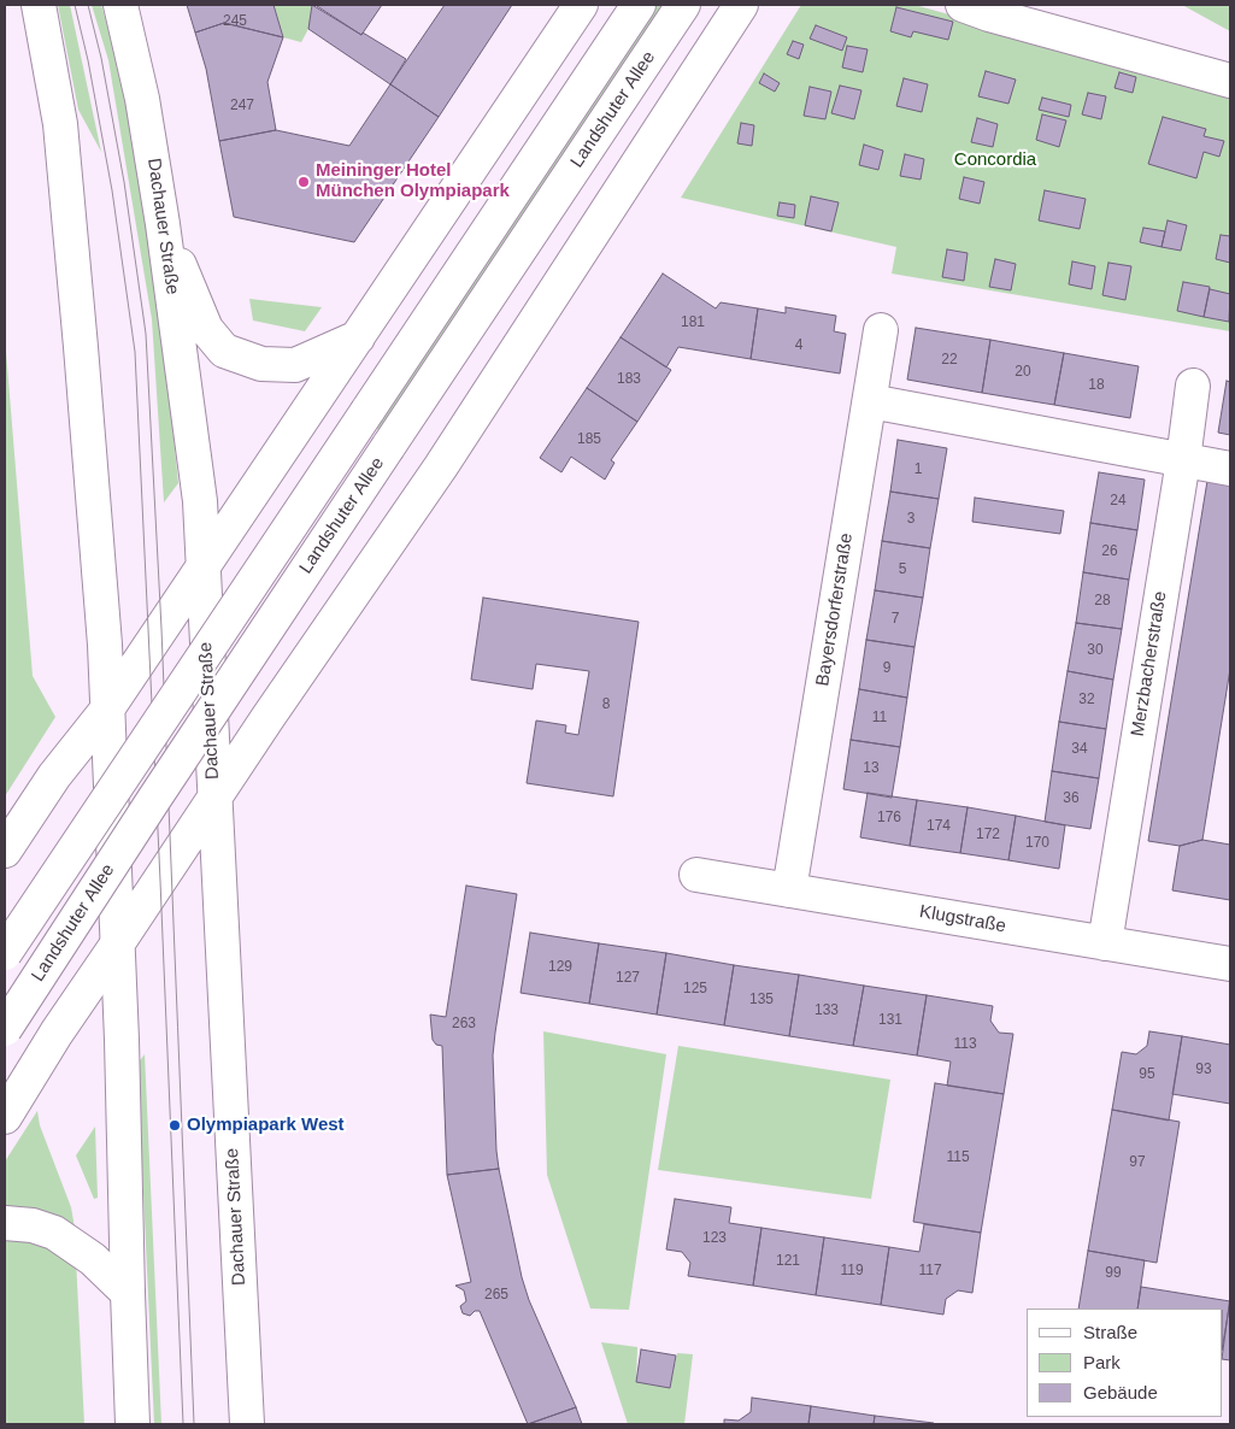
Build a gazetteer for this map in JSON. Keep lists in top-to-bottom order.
{
  "streets": {
    "main road": [
      "Landshuter Allee",
      "Dachauer Straße",
      "Bayersdorferstraße",
      "Merzbacherstraße",
      "Klugstraße"
    ]
  },
  "crossings": [
    ["Bayersdorferstraße", "Klugstraße"],
    ["Merzbacherstraße", "Klugstraße"]
  ],
  "parks": ["Concordia"],
  "places": ["Meininger Hotel München Olympiapark", "Olympiapark West"],
  "house_numbers": [
    "245",
    "247",
    "181",
    "4",
    "22",
    "20",
    "183",
    "18",
    "185",
    "1",
    "24",
    "3",
    "26",
    "5",
    "28",
    "7",
    "30",
    "9",
    "32",
    "8",
    "11",
    "34",
    "13",
    "36",
    "176",
    "174",
    "172",
    "170",
    "129",
    "127",
    "125",
    "135",
    "133",
    "131",
    "263",
    "113",
    "93",
    "95",
    "115",
    "97",
    "123",
    "121",
    "119",
    "117",
    "99",
    "265"
  ],
  "legend": ["Straße", "Park", "Gebäude"]
}
